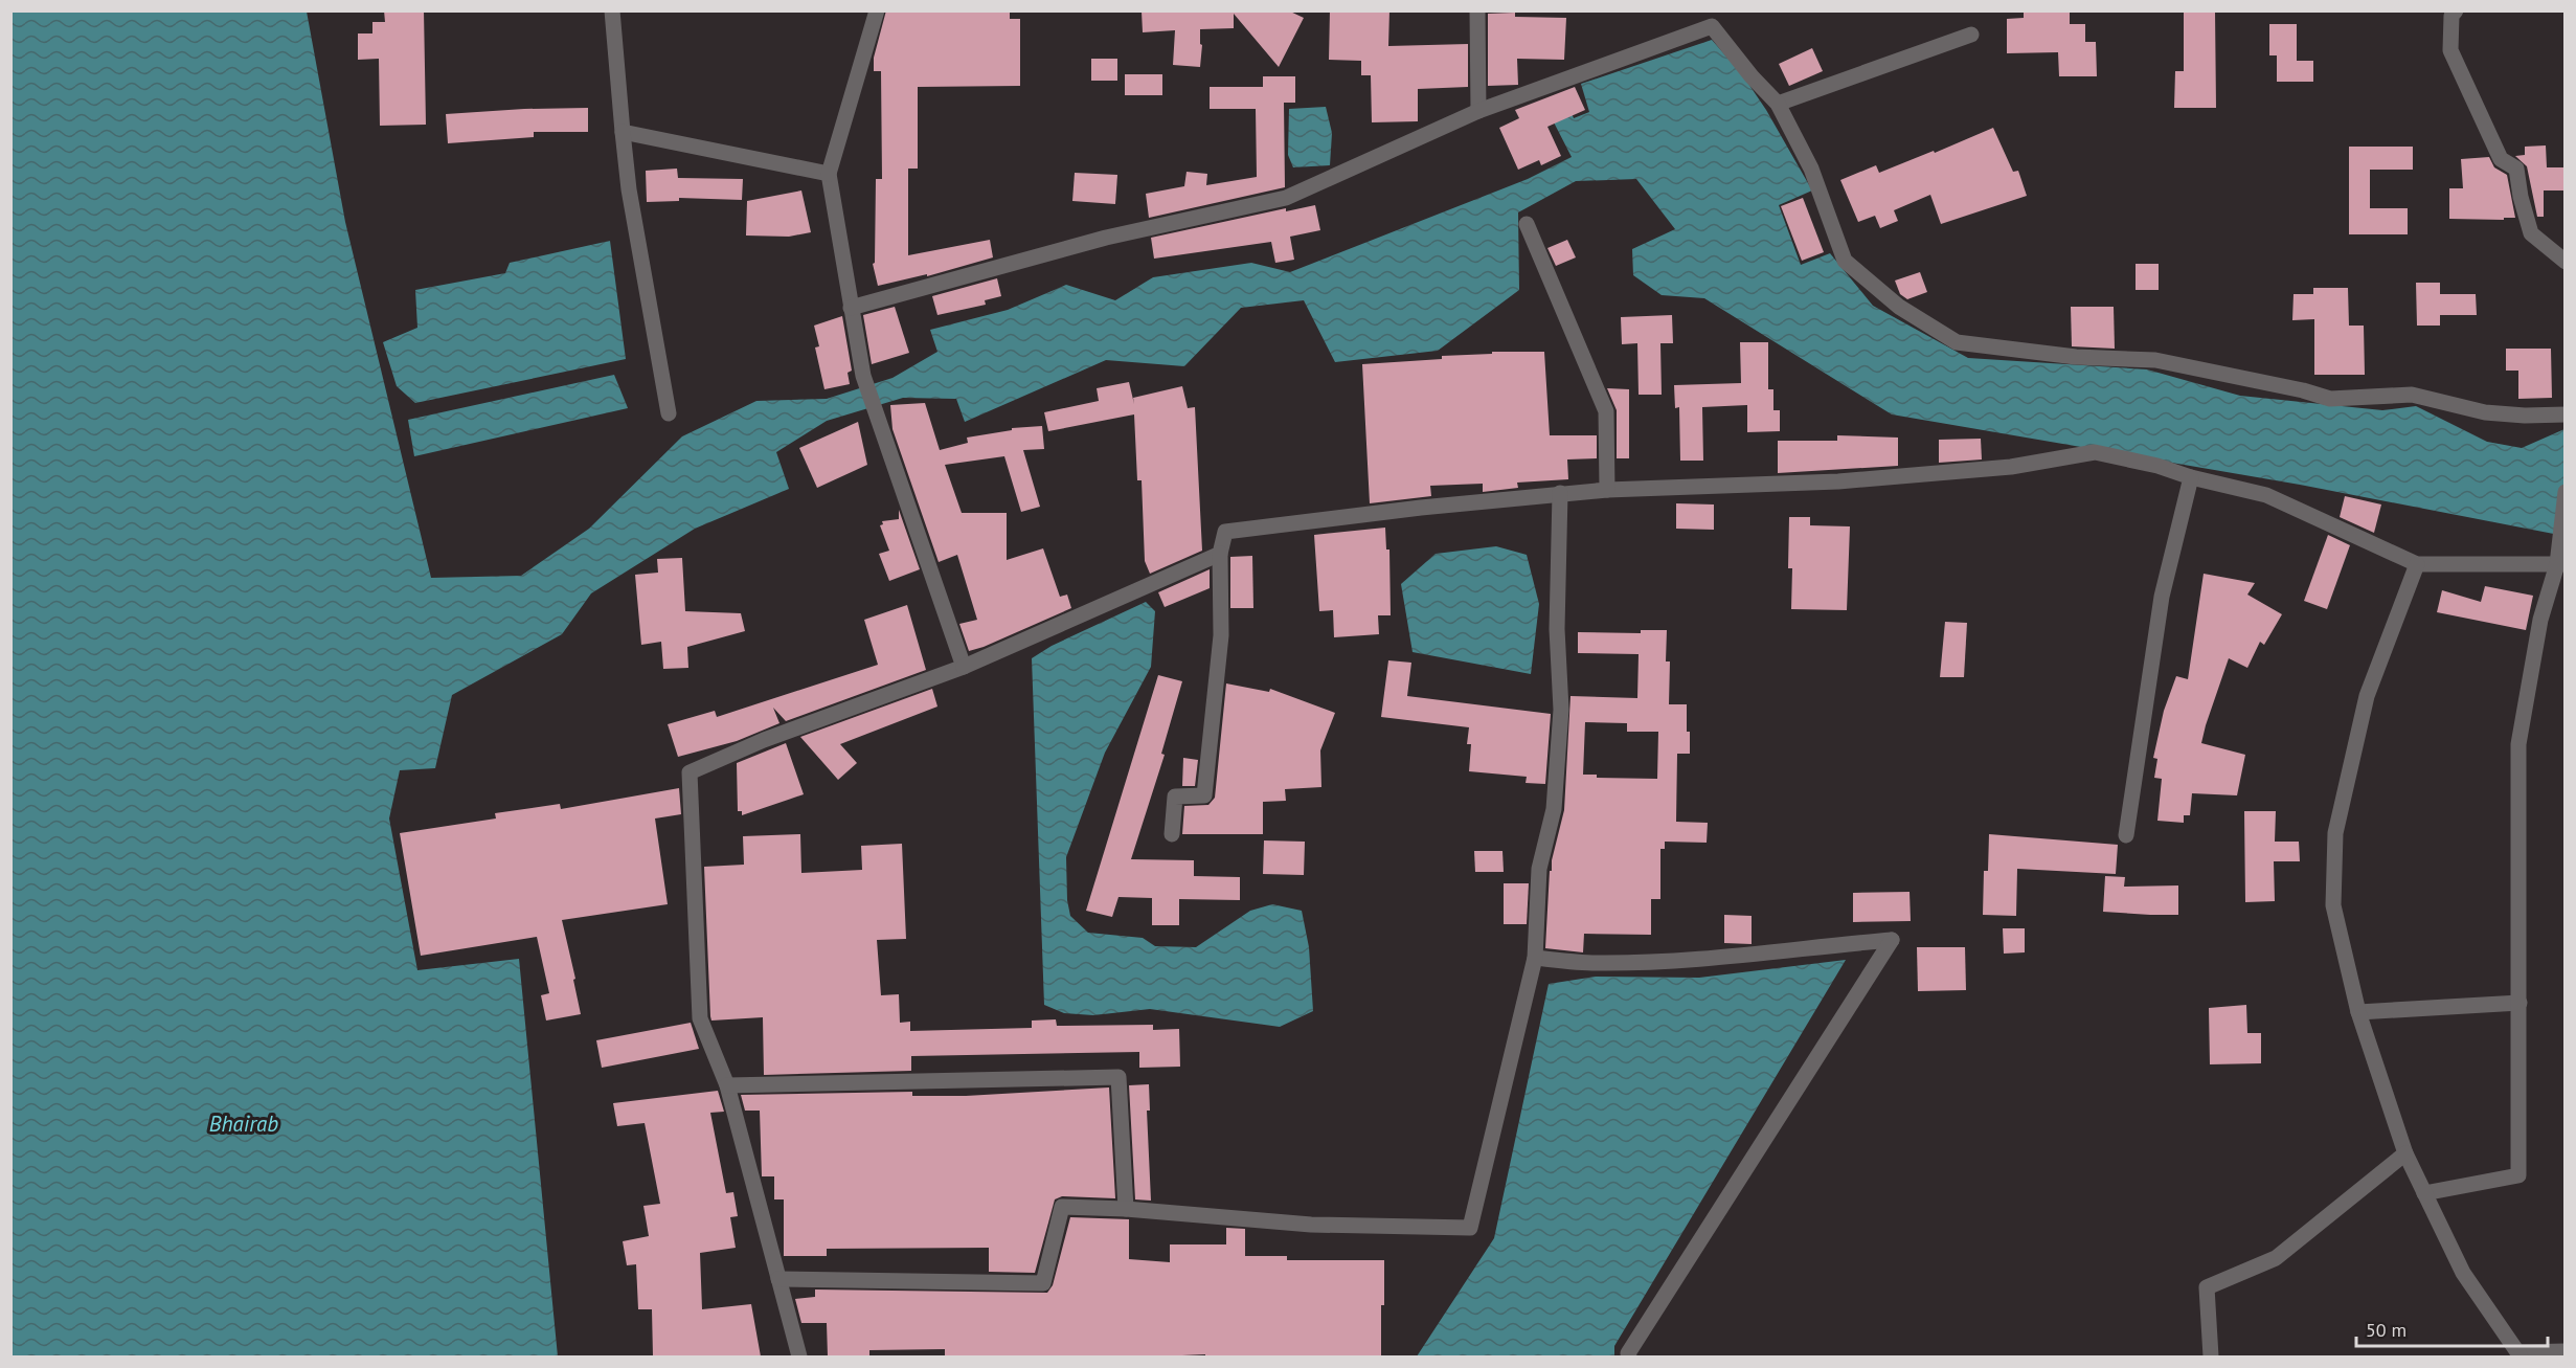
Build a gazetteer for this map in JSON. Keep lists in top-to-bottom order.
{
  "water": ["Bhairab"],
  "scale_bar": "50 m"
}
